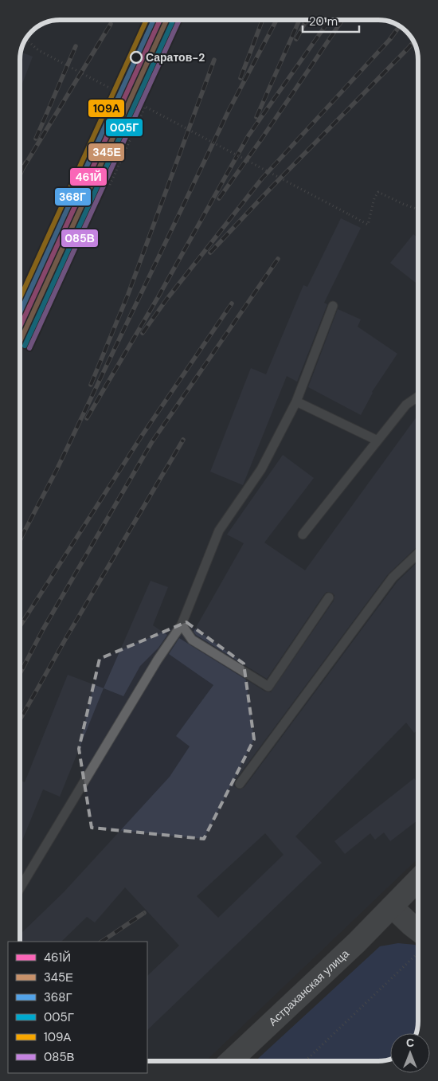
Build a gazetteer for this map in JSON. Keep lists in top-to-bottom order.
{
  "streets": {
    "main road": ["Астраханская улица"]
  },
  "places": ["Саратов-2"],
  "lines": [
    "transit line 461Й",
    "transit line 345Е",
    "transit line 368Г",
    "transit line 005Г",
    "transit line 109А",
    "transit line 085В"
  ],
  "legend": [
    "461Й",
    "345Е",
    "368Г",
    "005Г",
    "109А",
    "085В"
  ],
  "scale_bar": "20 m",
  "north": "top"
}
